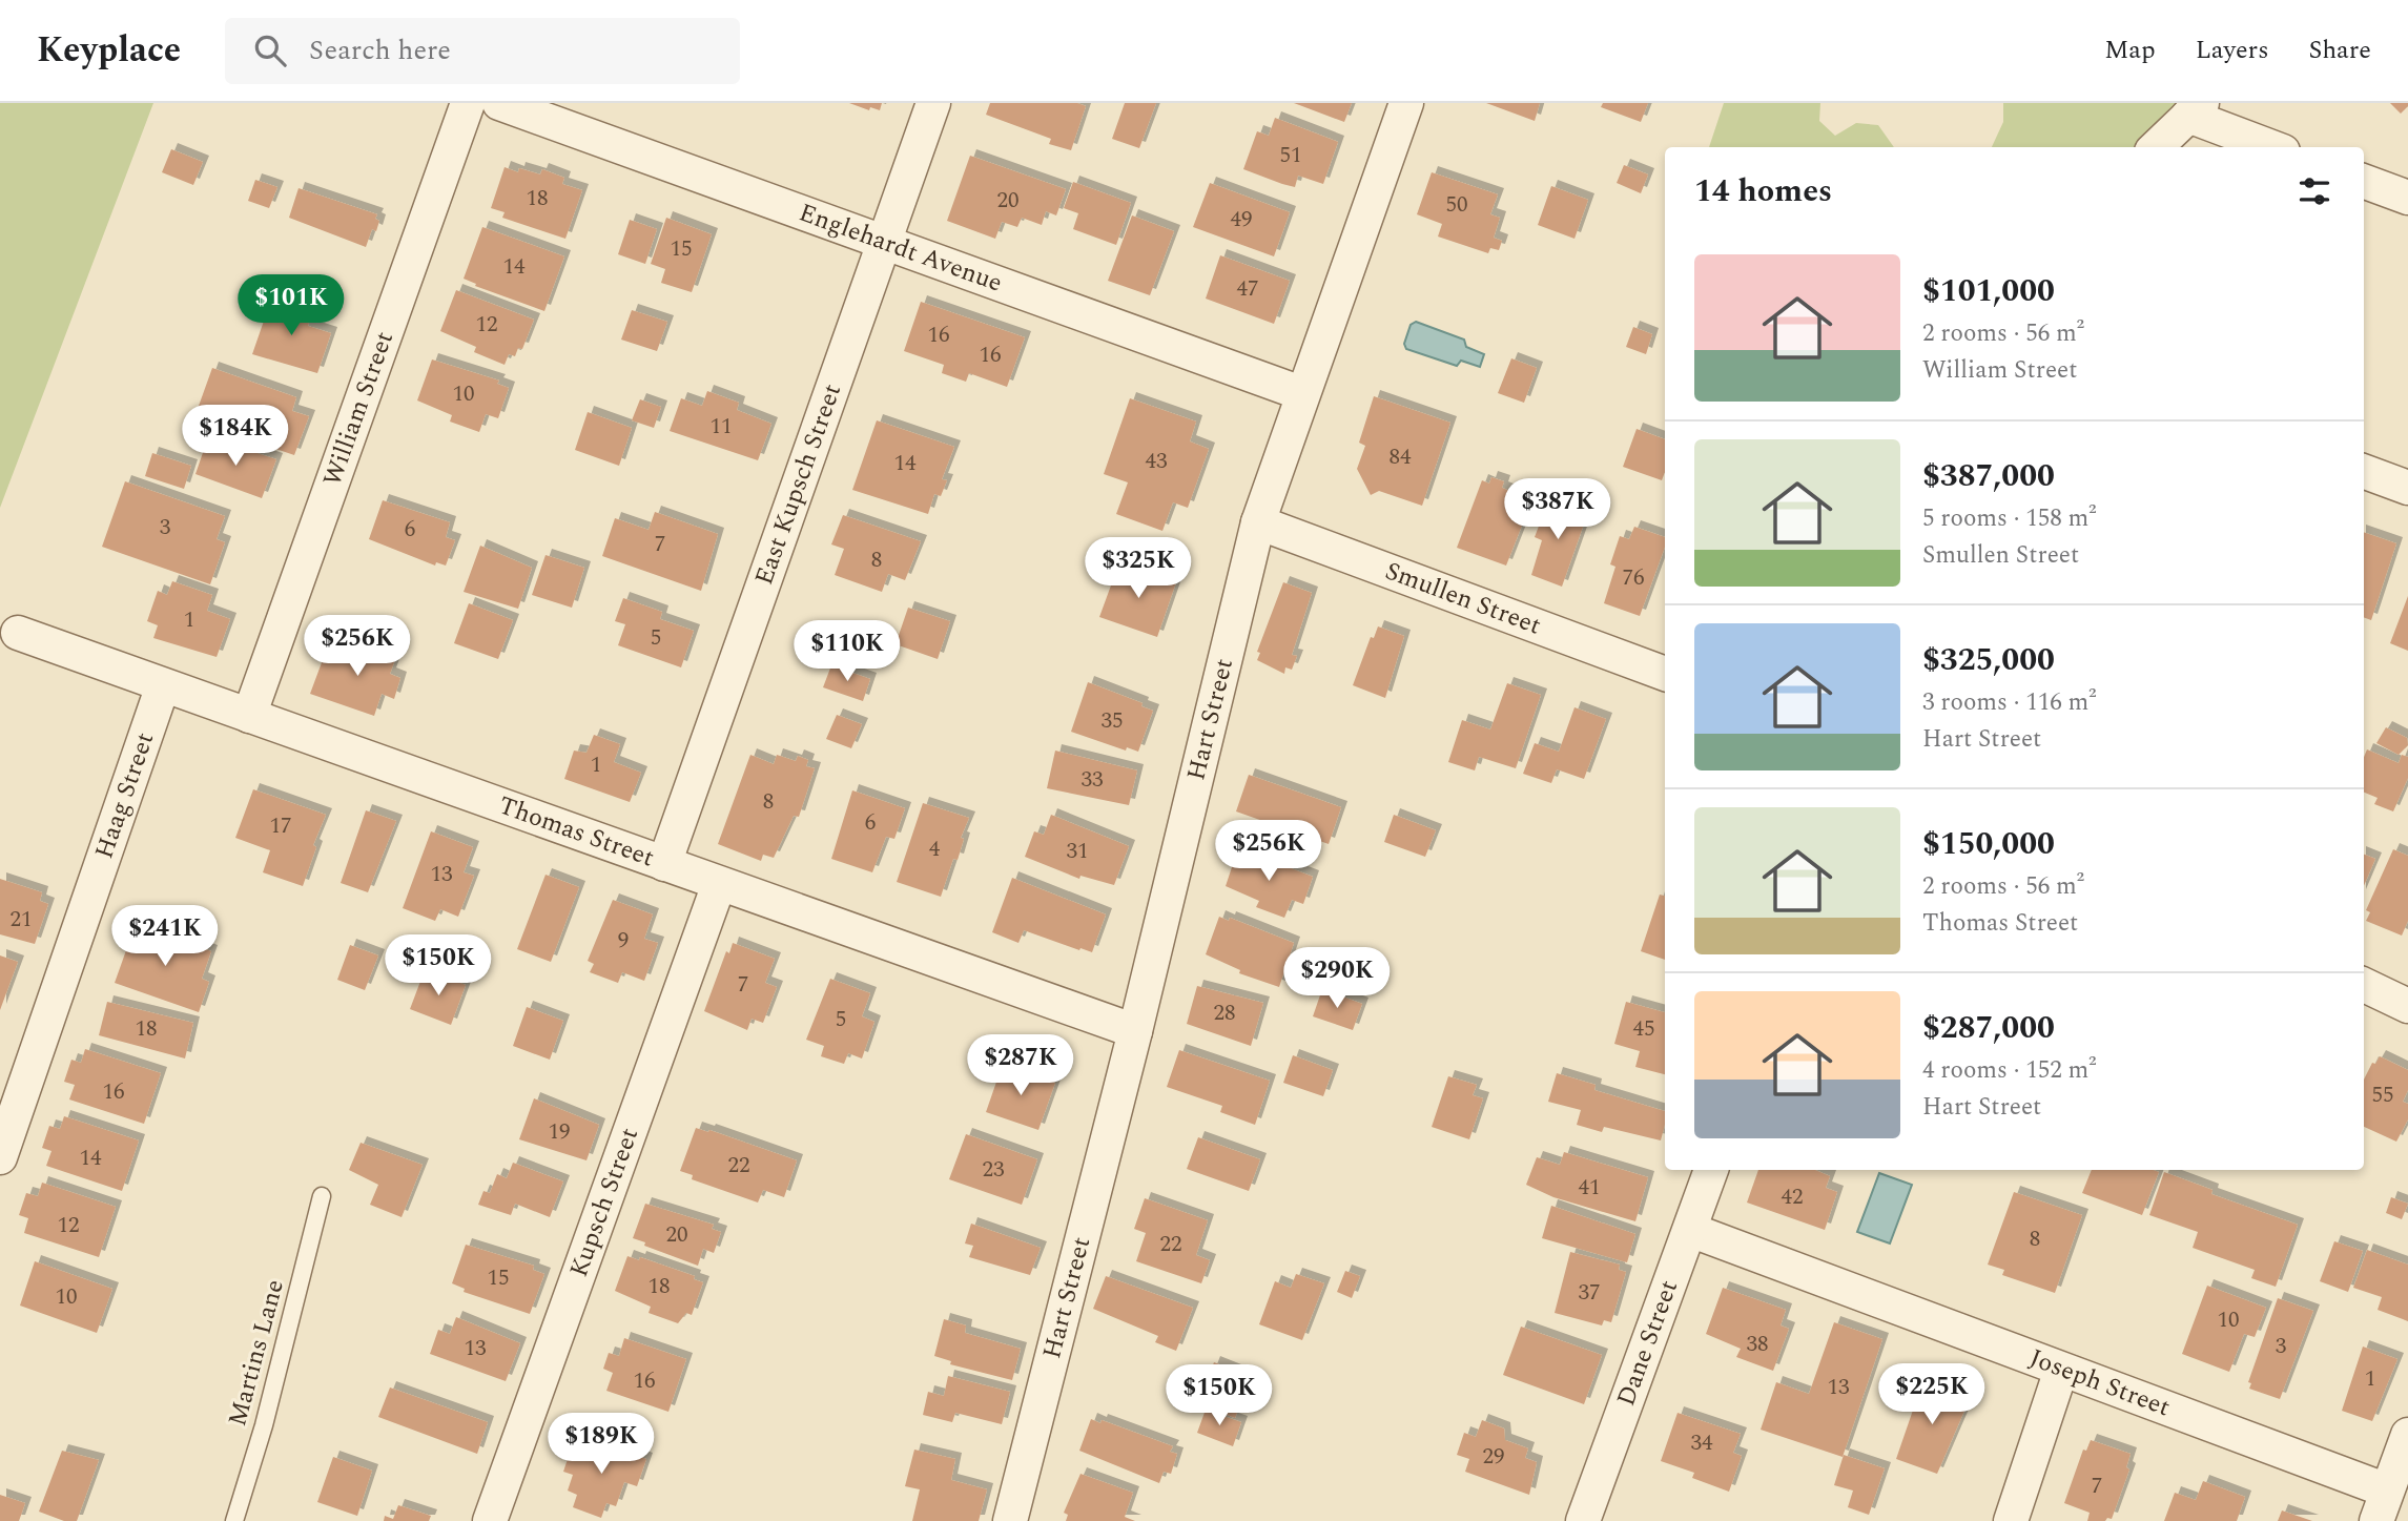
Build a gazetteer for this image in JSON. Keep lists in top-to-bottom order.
{
  "streets": {
    "street": [
      "Englehardt Avenue",
      "William Street",
      "East Kupsch Street",
      "Smullen Street",
      "Hart Street",
      "Haag Street",
      "Thomas Street",
      "Kupsch Street",
      "Dane Street",
      "Joseph Street"
    ],
    "lane": ["Martins Lane"]
  },
  "crossings": [
    ["Englehardt Avenue", "East Kupsch Street"],
    ["Englehardt Avenue", "Hart Street"],
    ["William Street", "Thomas Street"],
    ["East Kupsch Street", "Thomas Street"],
    ["Smullen Street", "Hart Street"],
    ["Hart Street", "Thomas Street"],
    ["Haag Street", "Thomas Street"],
    ["Thomas Street", "Kupsch Street"],
    ["Dane Street", "Joseph Street"]
  ],
  "house_numbers": [
    "51",
    "18",
    "20",
    "50",
    "49",
    "15",
    "14",
    "47",
    "12",
    "16",
    "16",
    "10",
    "11",
    "84",
    "43",
    "14",
    "3",
    "6",
    "7",
    "8",
    "76",
    "1",
    "5",
    "35",
    "1",
    "33",
    "8",
    "6",
    "17",
    "4",
    "31",
    "13",
    "21",
    "9",
    "7",
    "28",
    "5",
    "18",
    "45",
    "16",
    "55",
    "19",
    "14",
    "22",
    "23",
    "41",
    "42",
    "12",
    "20",
    "8",
    "22",
    "15",
    "18",
    "37",
    "10",
    "10",
    "38",
    "3",
    "13",
    "1",
    "16",
    "13",
    "34",
    "29",
    "7"
  ],
  "page": {
    "header": "Keyplace",
    "search": "Search here",
    "nav": ["Map", "Layers", "Share"],
    "heading": "14 homes",
    "list": [
      {
        "name": "$101,000",
        "note": "2 rooms · 56 m² · William Street"
      },
      {
        "name": "$387,000",
        "note": "5 rooms · 158 m² · Smullen Street"
      },
      {
        "name": "$325,000",
        "note": "3 rooms · 116 m² · Hart Street"
      },
      {
        "name": "$150,000",
        "note": "2 rooms · 56 m² · Thomas Street"
      },
      {
        "name": "$287,000",
        "note": "4 rooms · 152 m² · Hart Street"
      }
    ],
    "price": [
      "$101K",
      "$184K",
      "$387K",
      "$325K",
      "$256K",
      "$110K",
      "$256K",
      "$241K",
      "$150K",
      "$290K",
      "$287K",
      "$225K",
      "$150K",
      "$189K"
    ]
  }
}
